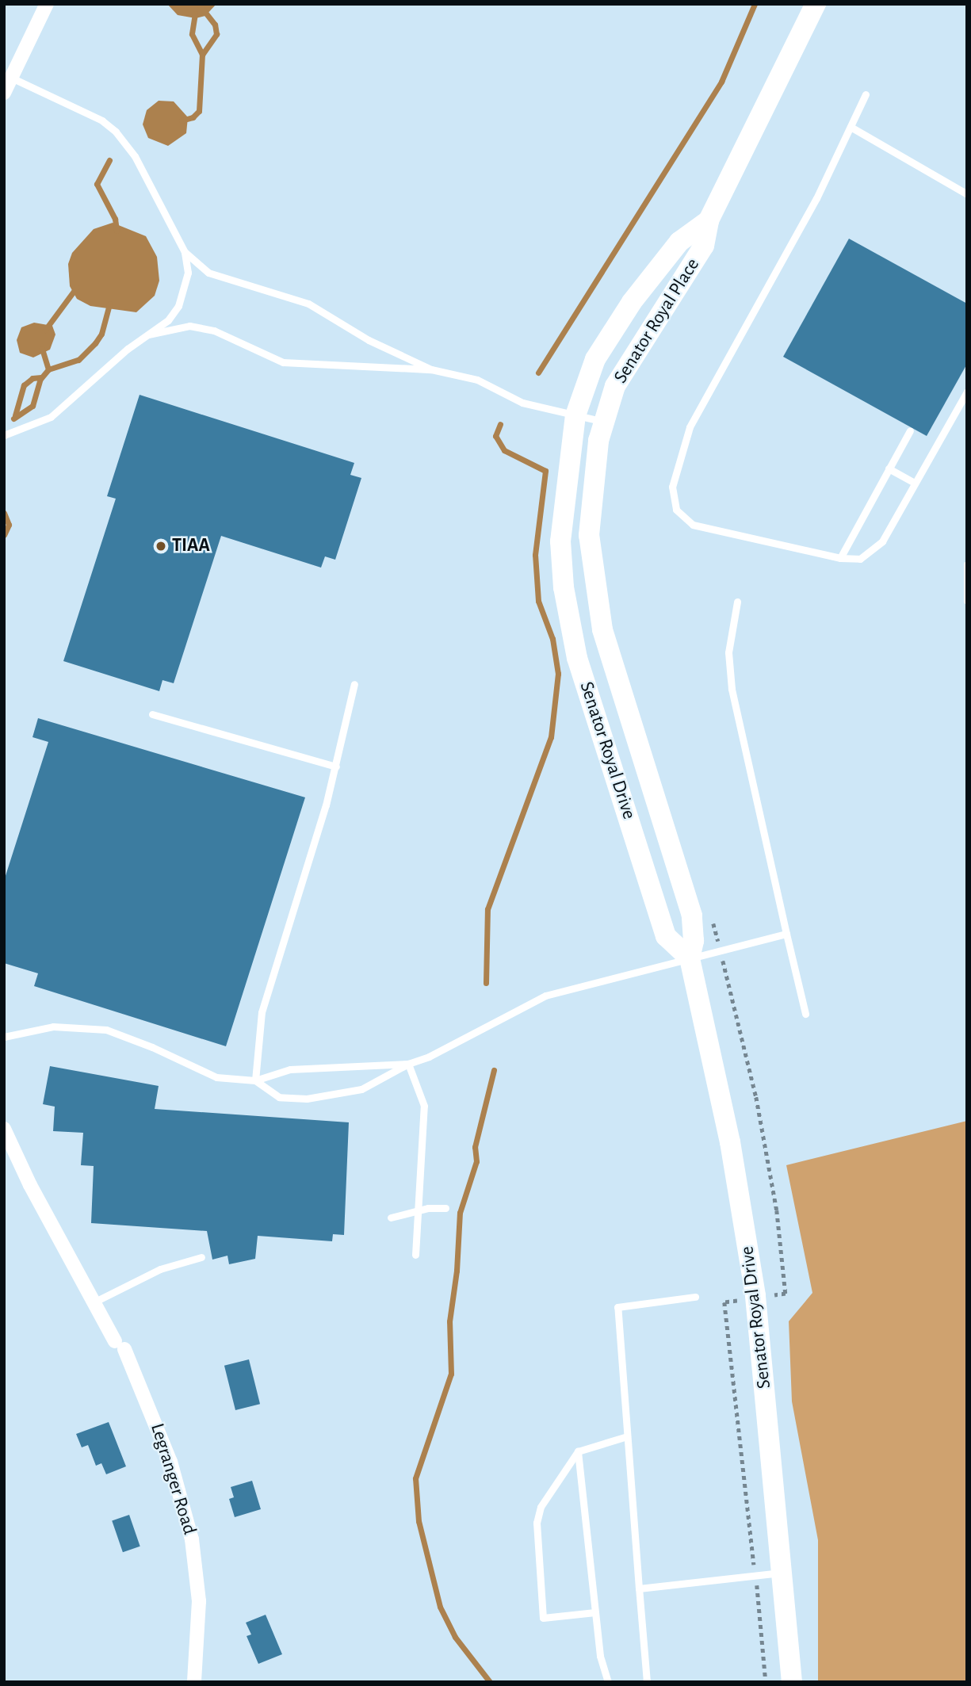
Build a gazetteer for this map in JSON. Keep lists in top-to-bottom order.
{
  "streets": {
    "street": ["Senator Royal Place", "Senator Royal Drive", "Legranger Road"]
  },
  "crossings": [
    ["Senator Royal Place", "Senator Royal Drive"]
  ],
  "places": ["TIAA"]
}
